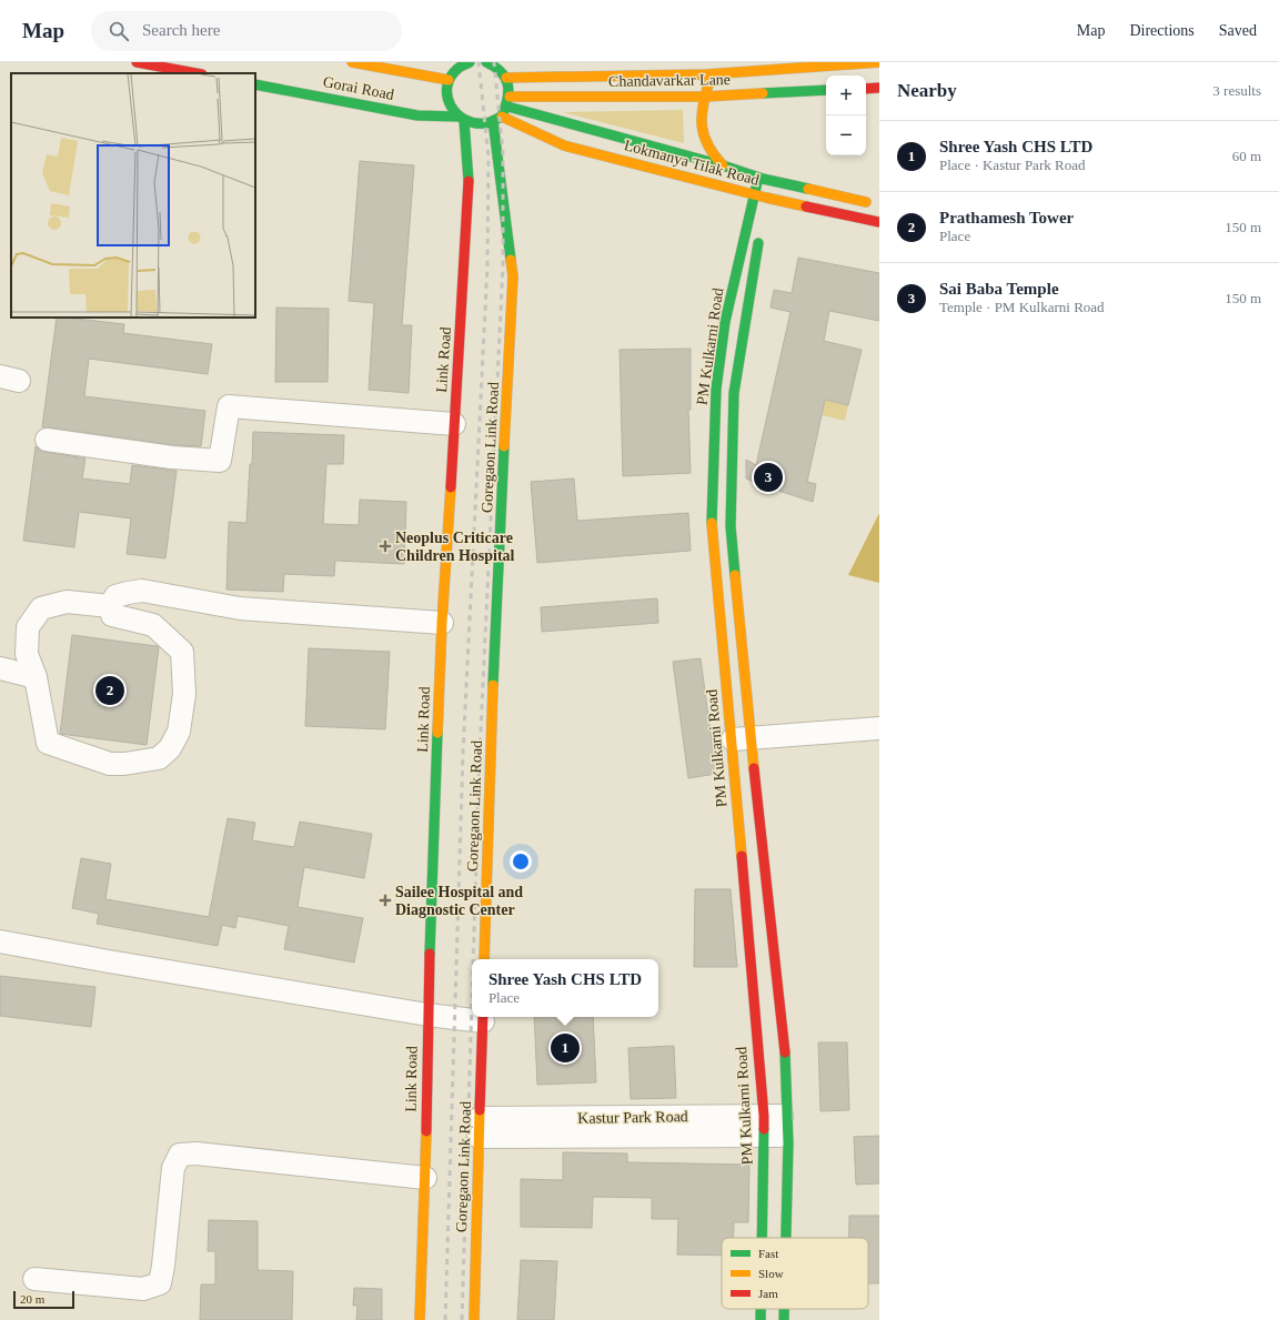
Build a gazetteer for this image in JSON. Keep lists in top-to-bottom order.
{
  "streets": {
    "main road": [
      "Chandavarkar Lane",
      "Gorai Road",
      "Lokmanya Tilak Road",
      "PM Kulkarni Road",
      "Link Road",
      "Goregaon Link Road"
    ],
    "street": ["Kastur Park Road"]
  },
  "crossings": [
    ["Chandavarkar Lane", "Lokmanya Tilak Road"],
    ["Gorai Road", "Lokmanya Tilak Road"],
    ["Gorai Road", "Link Road"],
    ["Gorai Road", "Goregaon Link Road"],
    ["Lokmanya Tilak Road", "PM Kulkarni Road"],
    ["Lokmanya Tilak Road", "Goregaon Link Road"],
    ["PM Kulkarni Road", "Kastur Park Road"],
    ["Goregaon Link Road", "Kastur Park Road"]
  ],
  "places": {
    "health": ["Neoplus Criticare Children Hospital", "Sailee Hospital and Diagnostic Center"]
  },
  "legend": ["Fast", "Slow", "Jam"],
  "scale_bar": "20 m",
  "page": {
    "header": "Map",
    "search": "Search here",
    "nav": ["Map", "Directions", "Saved"],
    "heading": ["Nearby", "3 results"],
    "map_buttons": ["+", "−"],
    "list": [
      {
        "mark": "1",
        "name": "Shree Yash CHS LTD",
        "note": "Place · Kastur Park Road",
        "value": "60 m"
      },
      {
        "mark": "2",
        "name": "Prathamesh Tower",
        "note": "Place",
        "value": "150 m"
      },
      {
        "mark": "3",
        "name": "Sai Baba Temple",
        "note": "Temple · PM Kulkarni Road",
        "value": "150 m"
      }
    ],
    "pins": ["3", "2", "1"],
    "popup": ["Shree Yash CHS LTD", "Place"],
    "scale": "20 m"
  }
}
